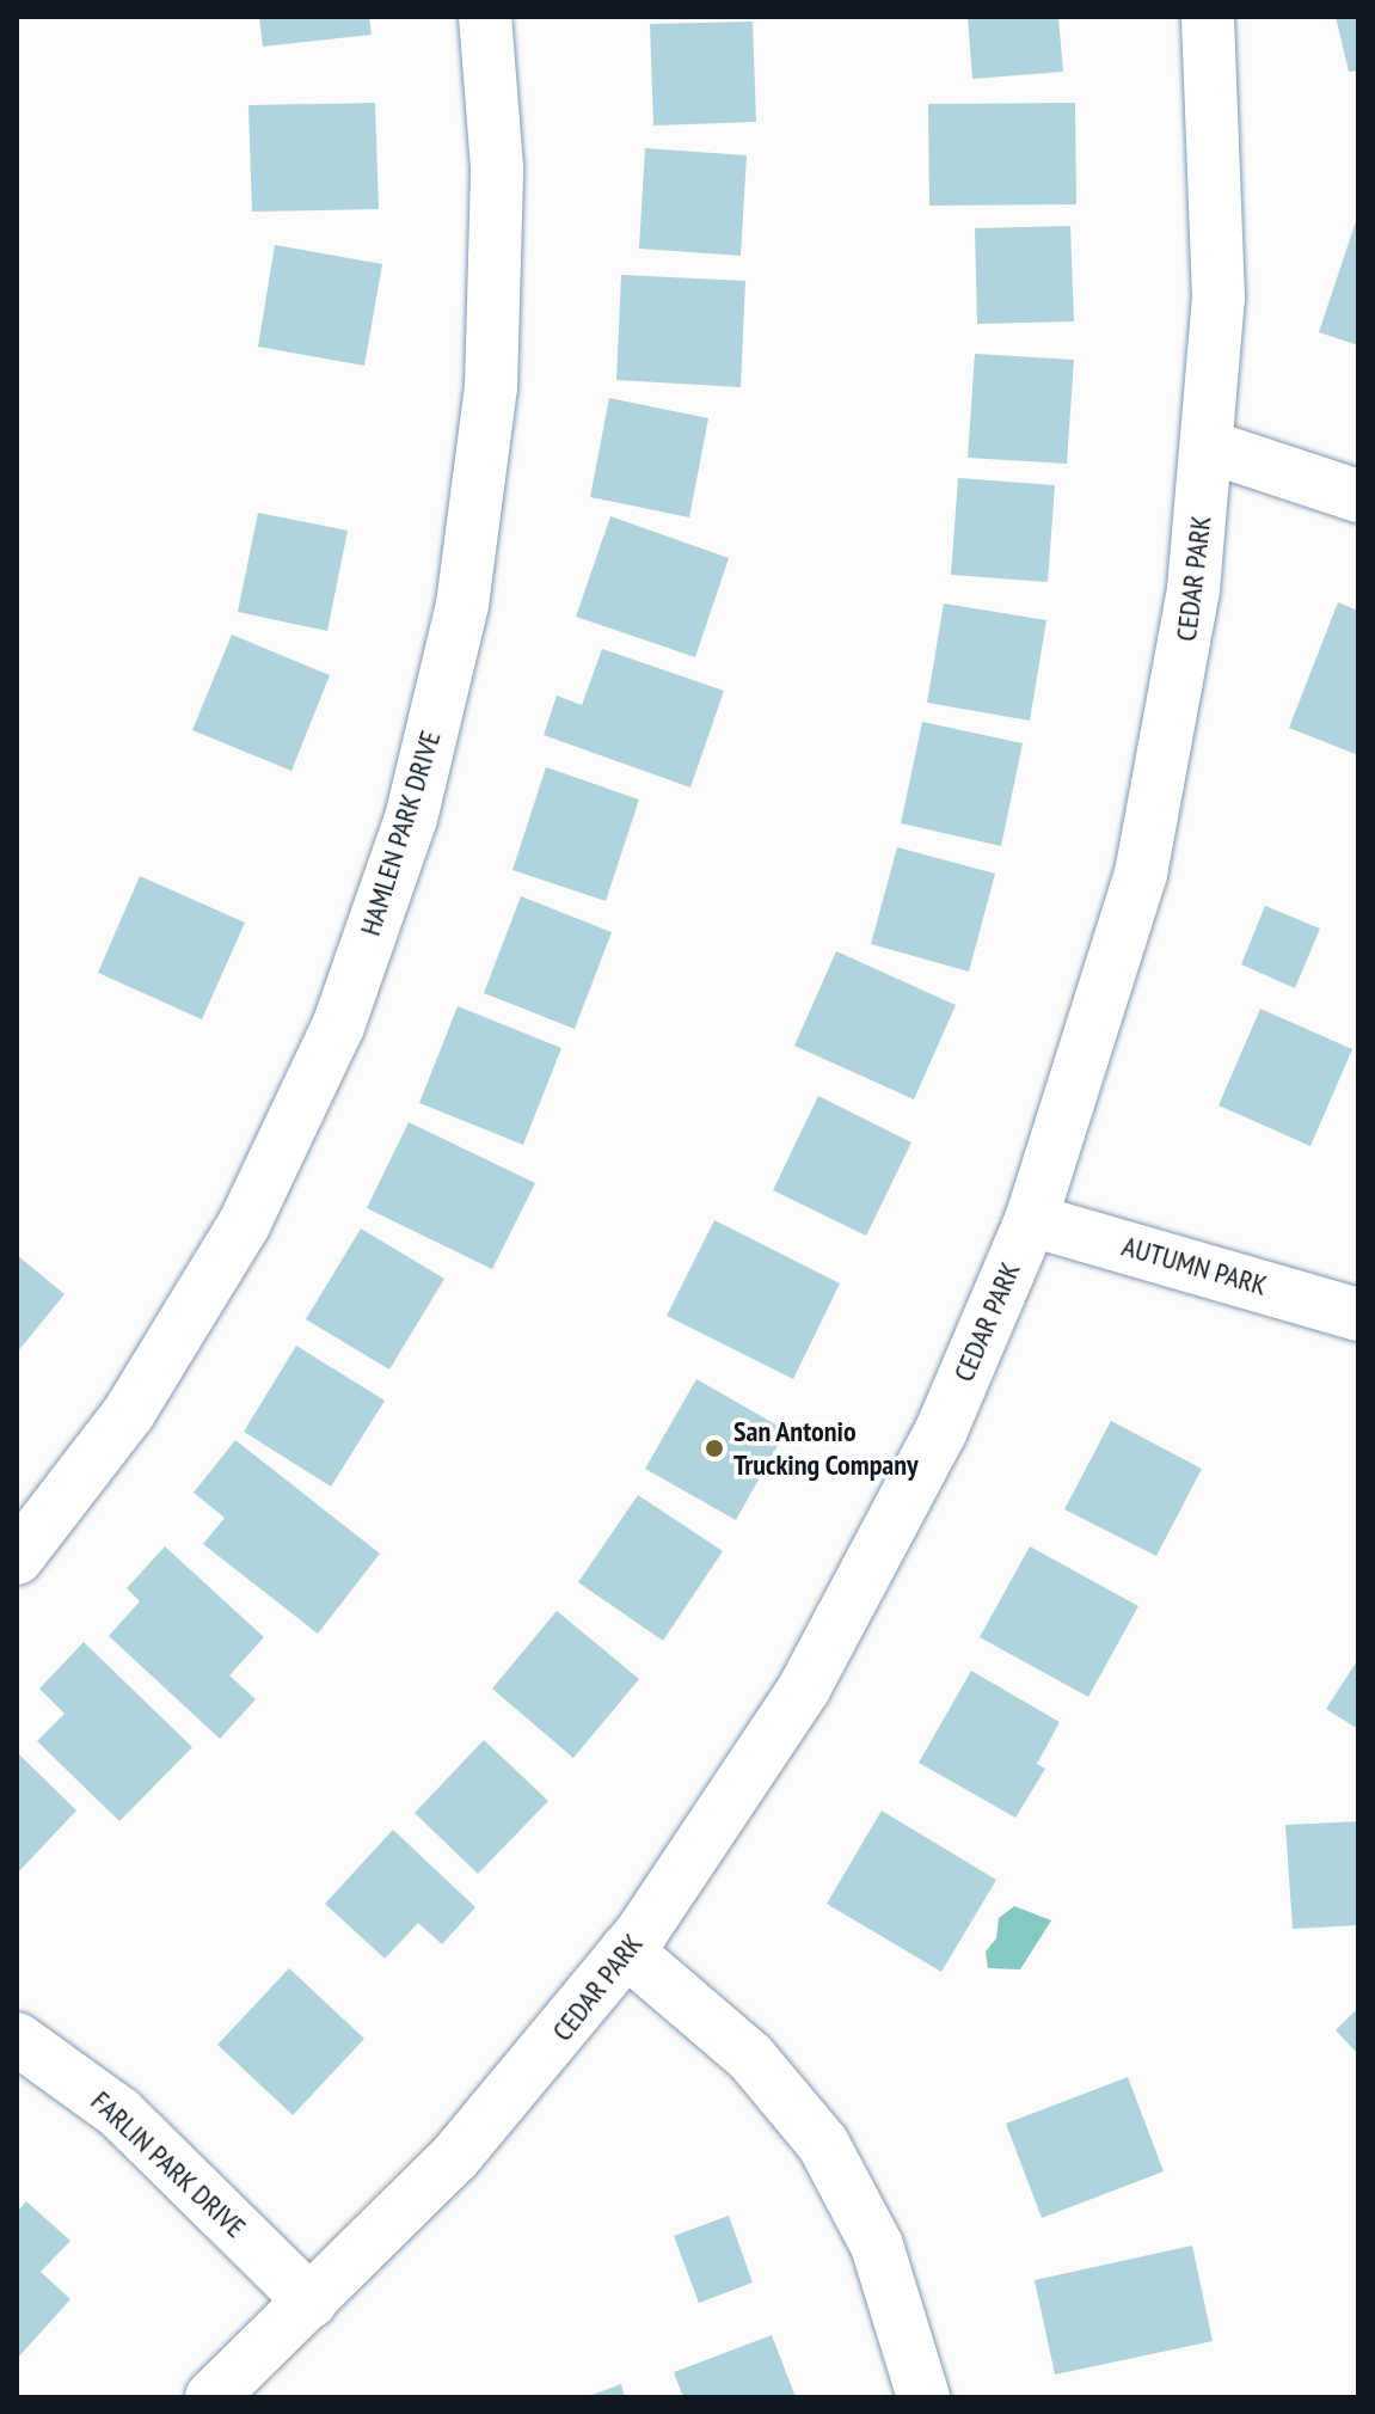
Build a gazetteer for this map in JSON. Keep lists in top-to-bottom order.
{
  "streets": {
    "street": [
      "CEDAR PARK",
      "HAMLEN PARK DRIVE",
      "AUTUMN PARK",
      "FARLIN PARK DRIVE"
    ]
  },
  "crossings": [
    ["CEDAR PARK", "AUTUMN PARK"],
    ["CEDAR PARK", "FARLIN PARK DRIVE"]
  ],
  "places": ["San Antonio Trucking Company"]
}
